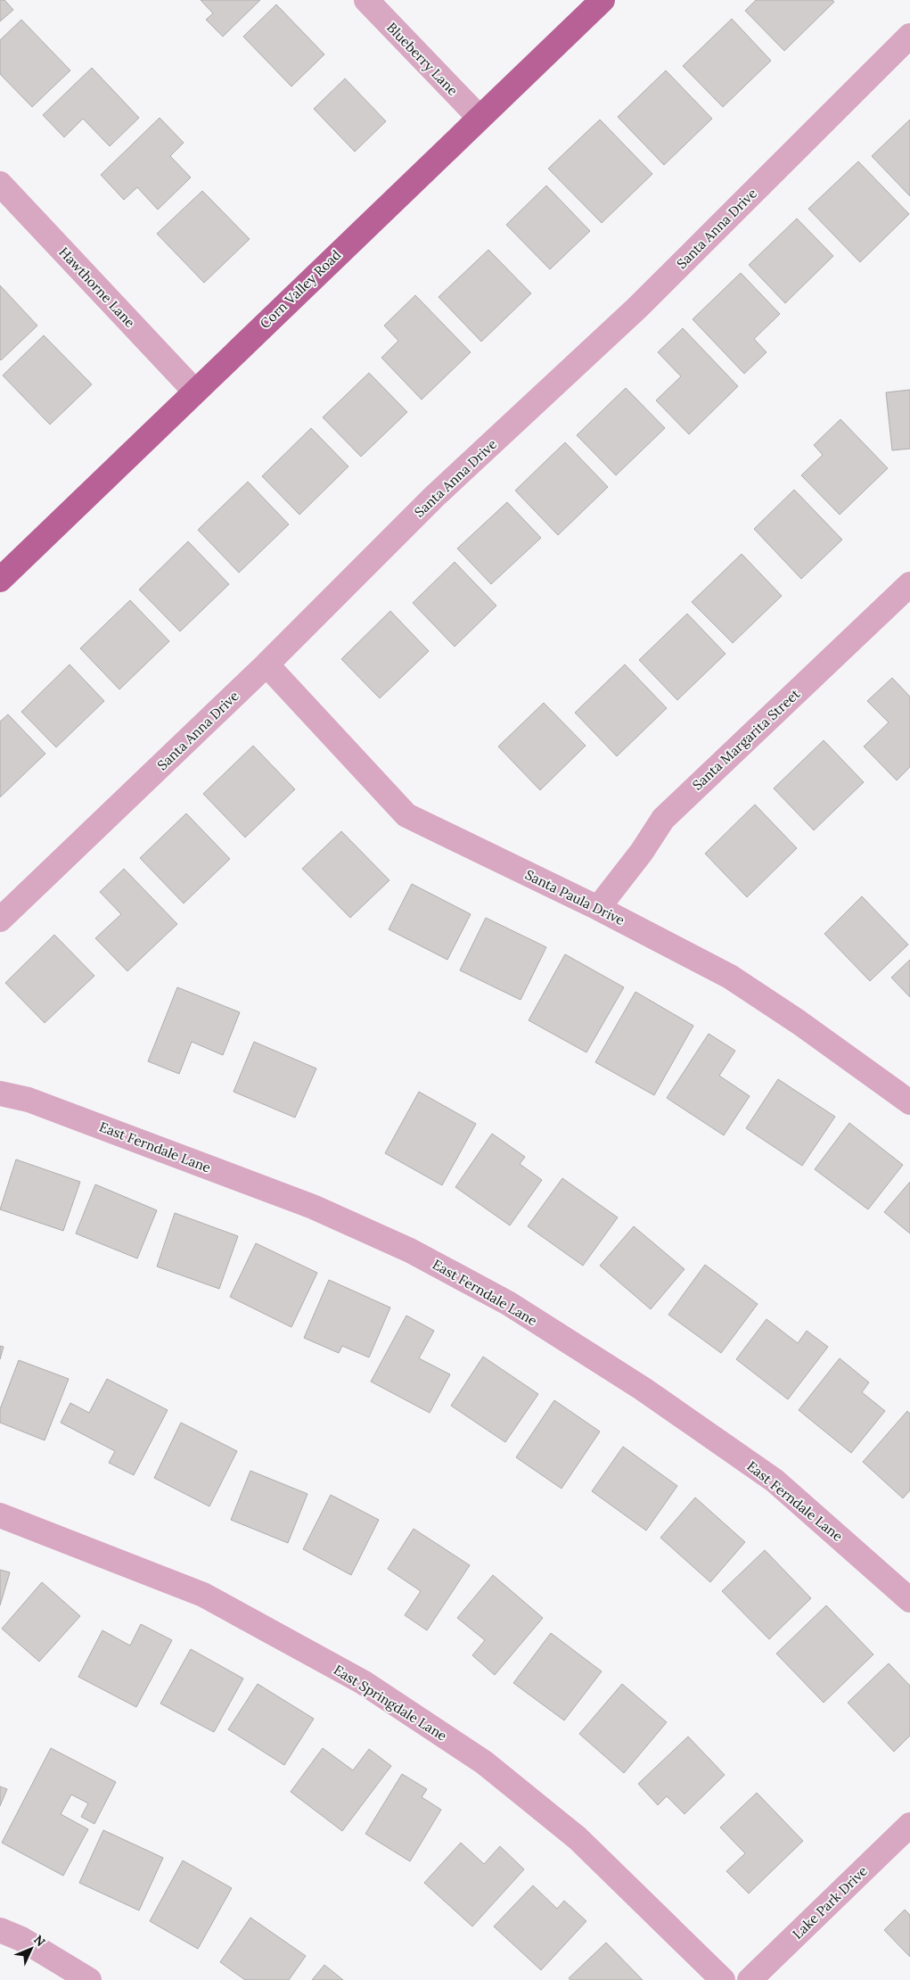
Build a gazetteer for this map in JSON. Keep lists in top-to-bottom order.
{
  "streets": {
    "main road": ["Corn Valley Road"],
    "street": [
      "Blueberry Lane",
      "Santa Anna Drive",
      "Hawthorne Lane",
      "Santa Margarita Street",
      "Santa Paula Drive",
      "East Ferndale Lane",
      "East Springdale Lane",
      "Lake Park Drive"
    ]
  },
  "crossings": [
    ["Blueberry Lane", "Corn Valley Road"],
    ["Santa Anna Drive", "Santa Paula Drive"],
    ["Hawthorne Lane", "Corn Valley Road"],
    ["Santa Margarita Street", "Santa Paula Drive"]
  ],
  "north": "top right"
}
